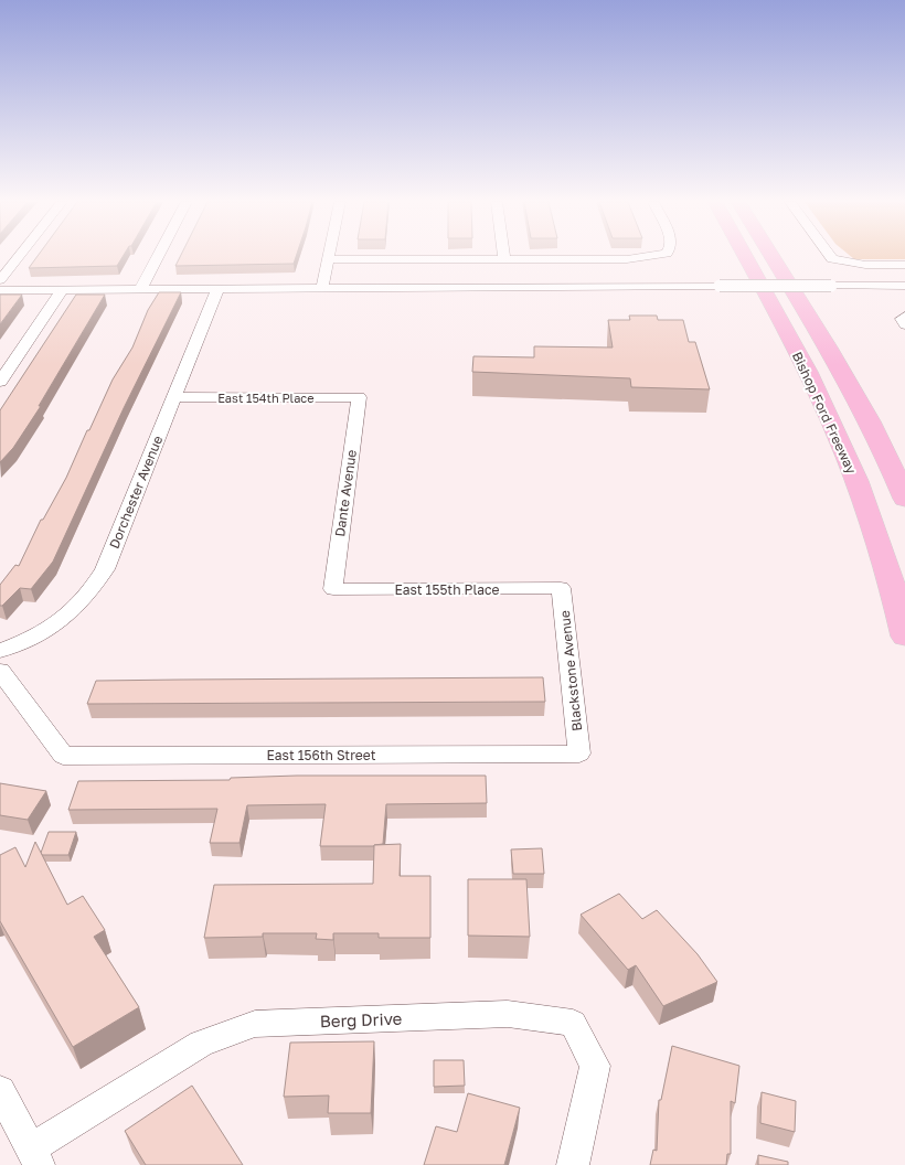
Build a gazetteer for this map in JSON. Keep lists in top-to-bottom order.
{
  "streets": {
    "highway": ["Bishop Ford Freeway"],
    "street": [
      "East 154th Place",
      "Dorchester Avenue",
      "Dante Avenue",
      "East 155th Place",
      "Blackstone Avenue",
      "East 156th Street",
      "Berg Drive"
    ]
  },
  "crossings": [
    ["East 154th Place", "Dorchester Avenue"],
    ["East 154th Place", "Dante Avenue"],
    ["Dante Avenue", "East 155th Place"],
    ["East 155th Place", "Blackstone Avenue"],
    ["Blackstone Avenue", "East 156th Street"]
  ]
}
